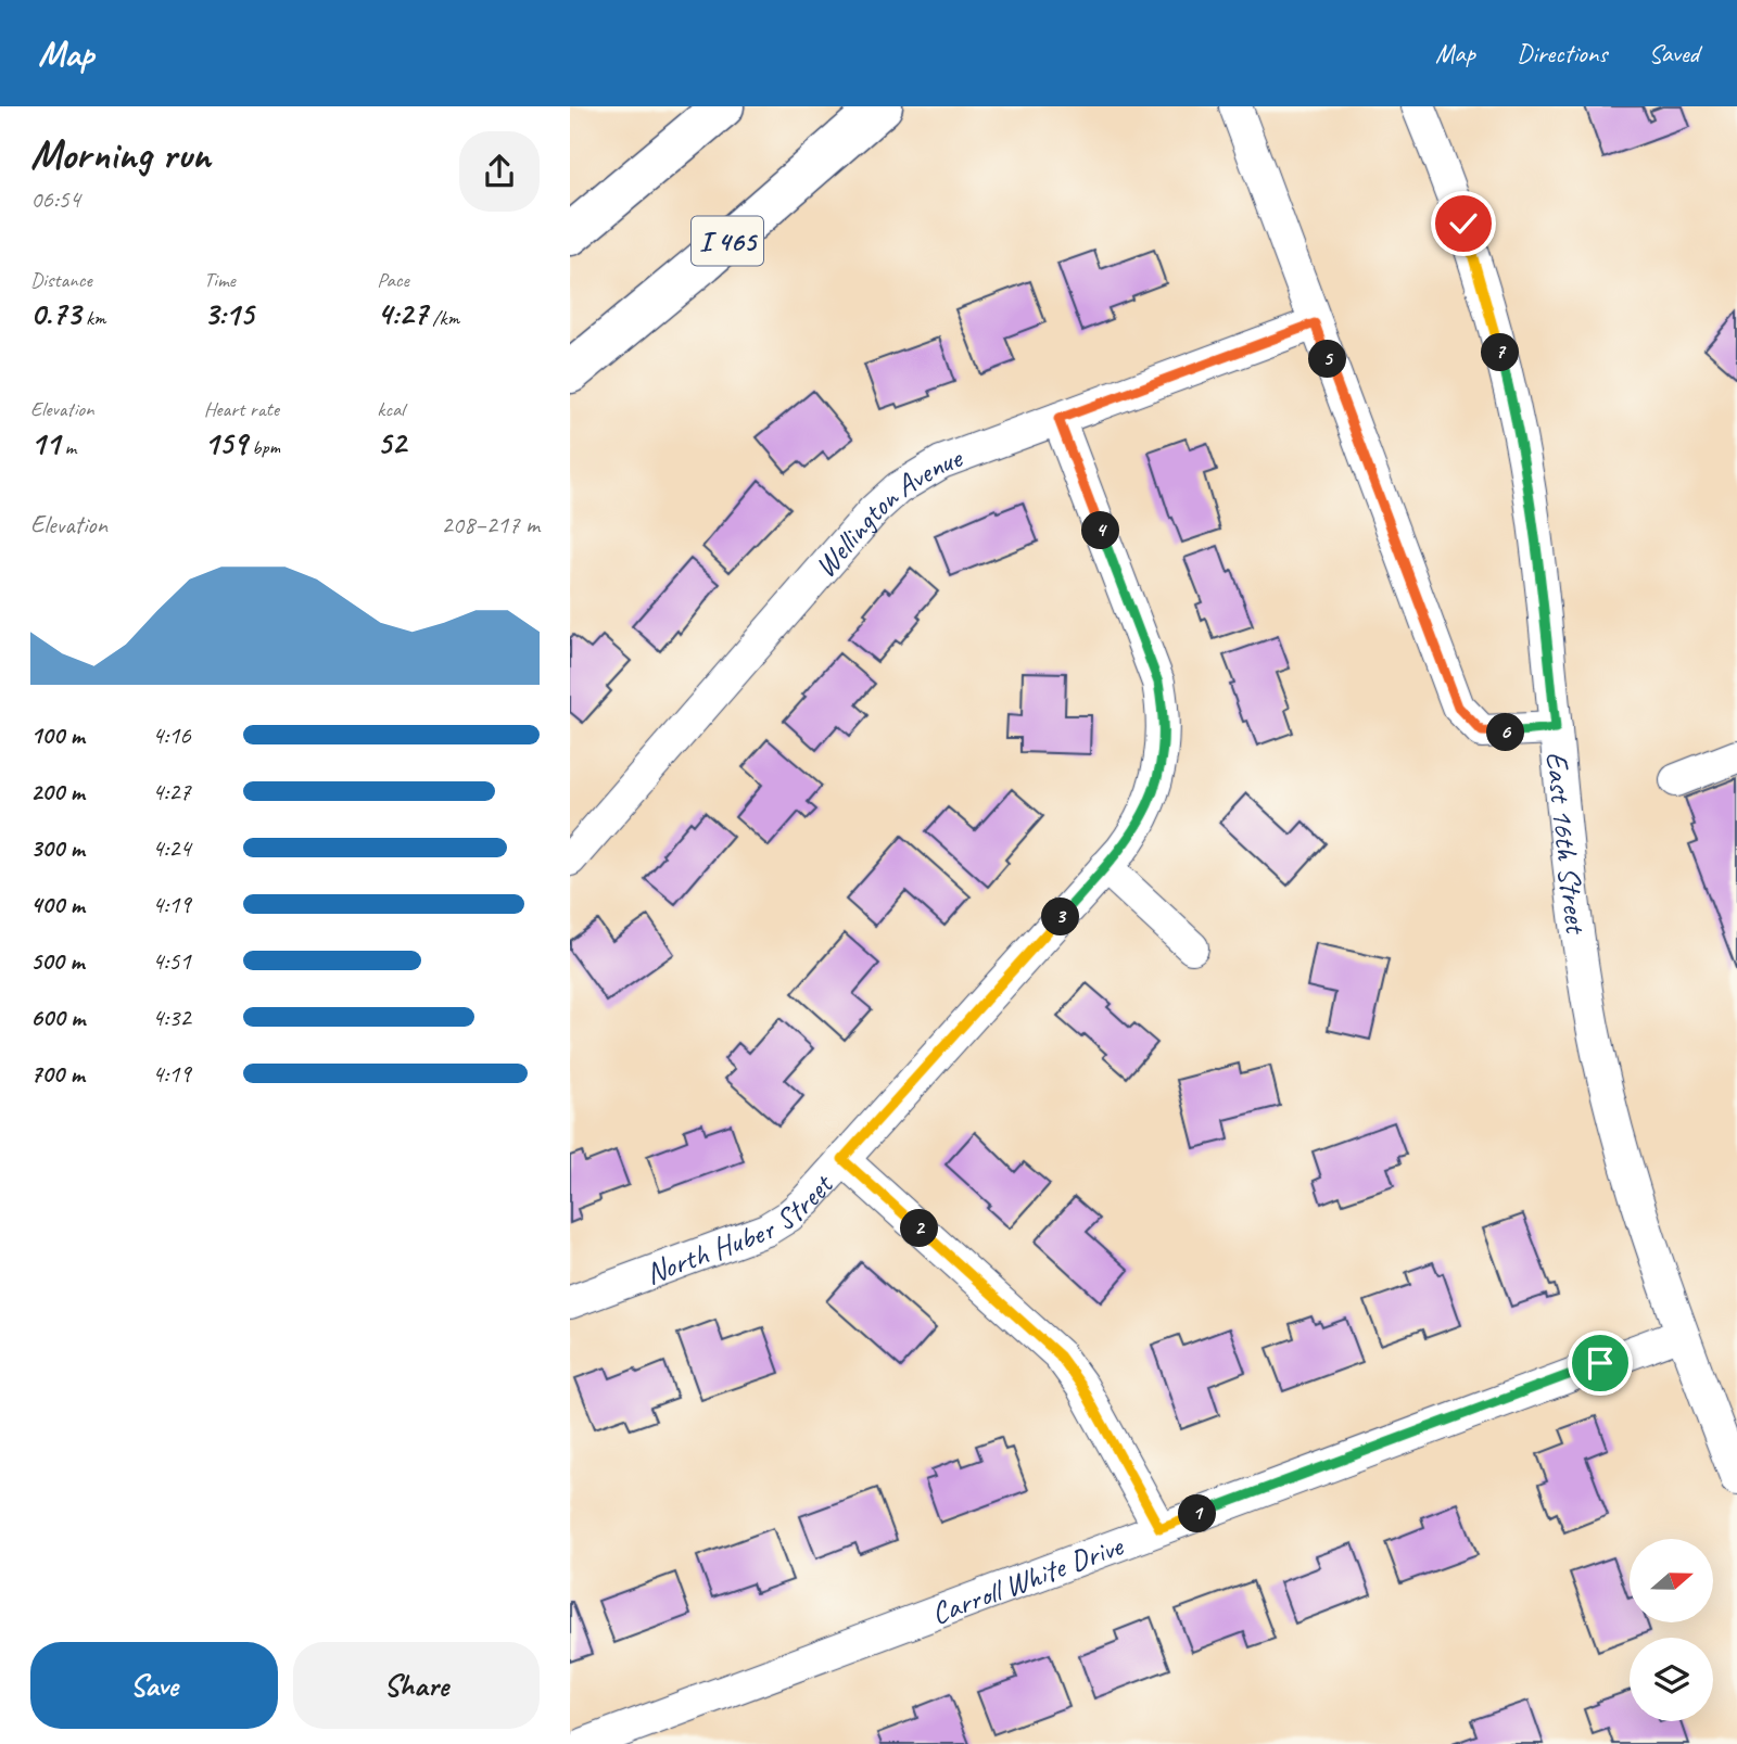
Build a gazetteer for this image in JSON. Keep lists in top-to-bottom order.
{
  "streets": {
    "highway": ["I 465"],
    "street": [
      "Wellington Avenue",
      "East 16th Street",
      "North Huber Street",
      "Carroll White Drive"
    ]
  },
  "crossings": [
    ["Wellington Avenue", "North Huber Street"],
    ["East 16th Street", "Carroll White Drive"]
  ],
  "north": "right",
  "page": {
    "header": "Map",
    "nav": ["Map", "Directions", "Saved"],
    "heading": ["Morning run", "06:54"],
    "stats": [
      ["Distance", "0.73 km"],
      ["Time", "3:15"],
      ["Pace", "4:27 /km"],
      ["Elevation", "11 m"],
      ["Heart rate", "159 bpm"],
      ["kcal", "52"]
    ],
    "pins": [
      "7",
      "5",
      "4",
      "6",
      "3",
      "2",
      "1"
    ],
    "chart": ["Elevation", "208–217 m"],
    "list": [
      {
        "name": "100 m",
        "note": "4:16"
      },
      {
        "name": "200 m",
        "note": "4:27"
      },
      {
        "name": "300 m",
        "note": "4:24"
      },
      {
        "name": "400 m",
        "note": "4:19"
      },
      {
        "name": "500 m",
        "note": "4:51"
      },
      {
        "name": "600 m",
        "note": "4:32"
      },
      {
        "name": "700 m",
        "note": "4:19"
      }
    ],
    "buttons": ["Save", "Share"]
  }
}
